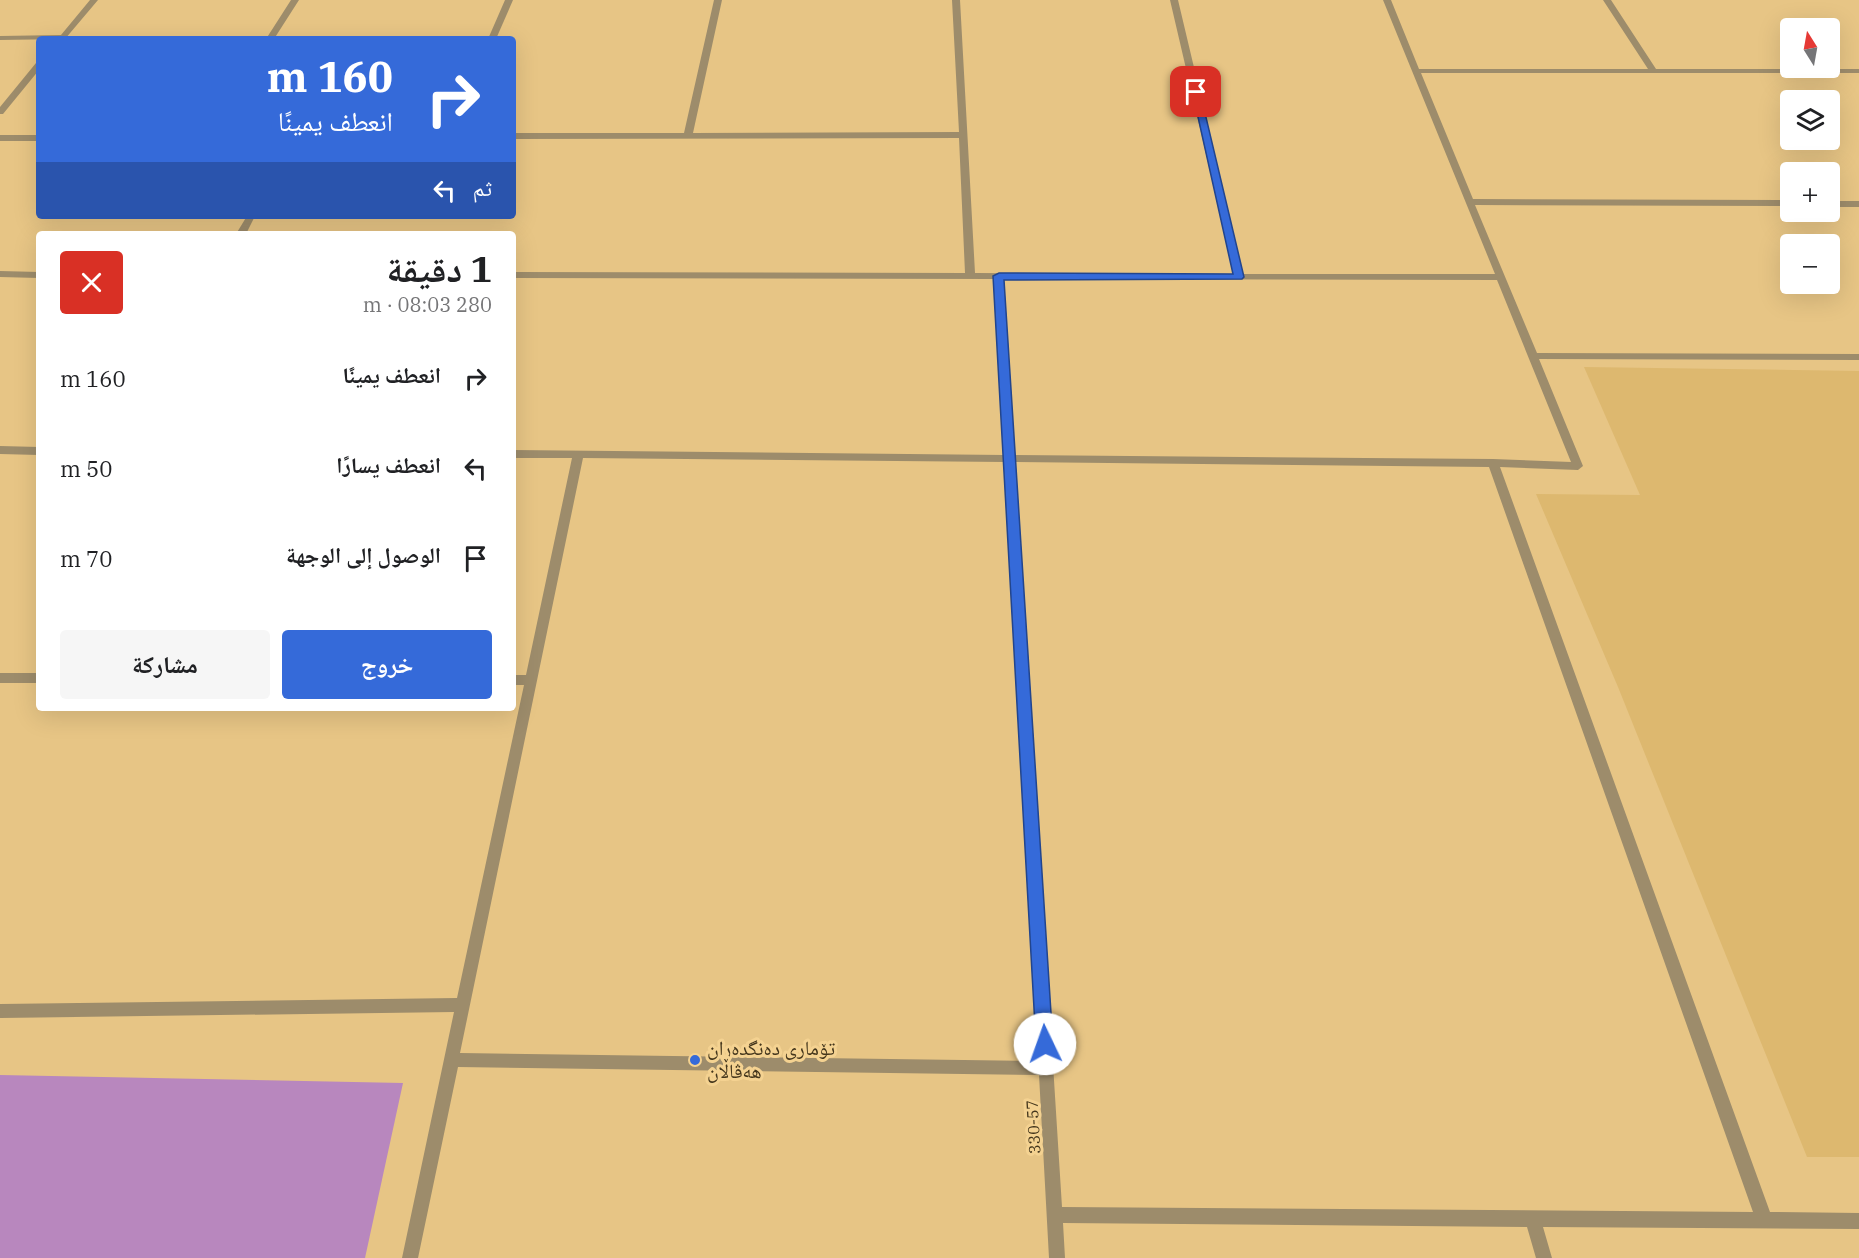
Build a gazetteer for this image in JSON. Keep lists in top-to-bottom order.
{
  "streets": {
    "street": ["330-57"]
  },
  "places": ["تۆماری دەنگدەران هەڤاڵان"],
  "north": "top",
  "page": {
    "map_buttons": ["+", "−"],
    "turn": ["160 m", "انعطف يمينًا"],
    "then": "ثم",
    "heading": ["1 دقيقة", "280 m · 08:03"],
    "list": [
      {
        "name": "انعطف يمينًا",
        "value": "160 m"
      },
      {
        "name": "انعطف يسارًا",
        "value": "50 m"
      },
      {
        "name": "الوصول إلى الوجهة",
        "value": "70 m"
      }
    ],
    "buttons": ["خروج", "مشاركة"]
  }
}
